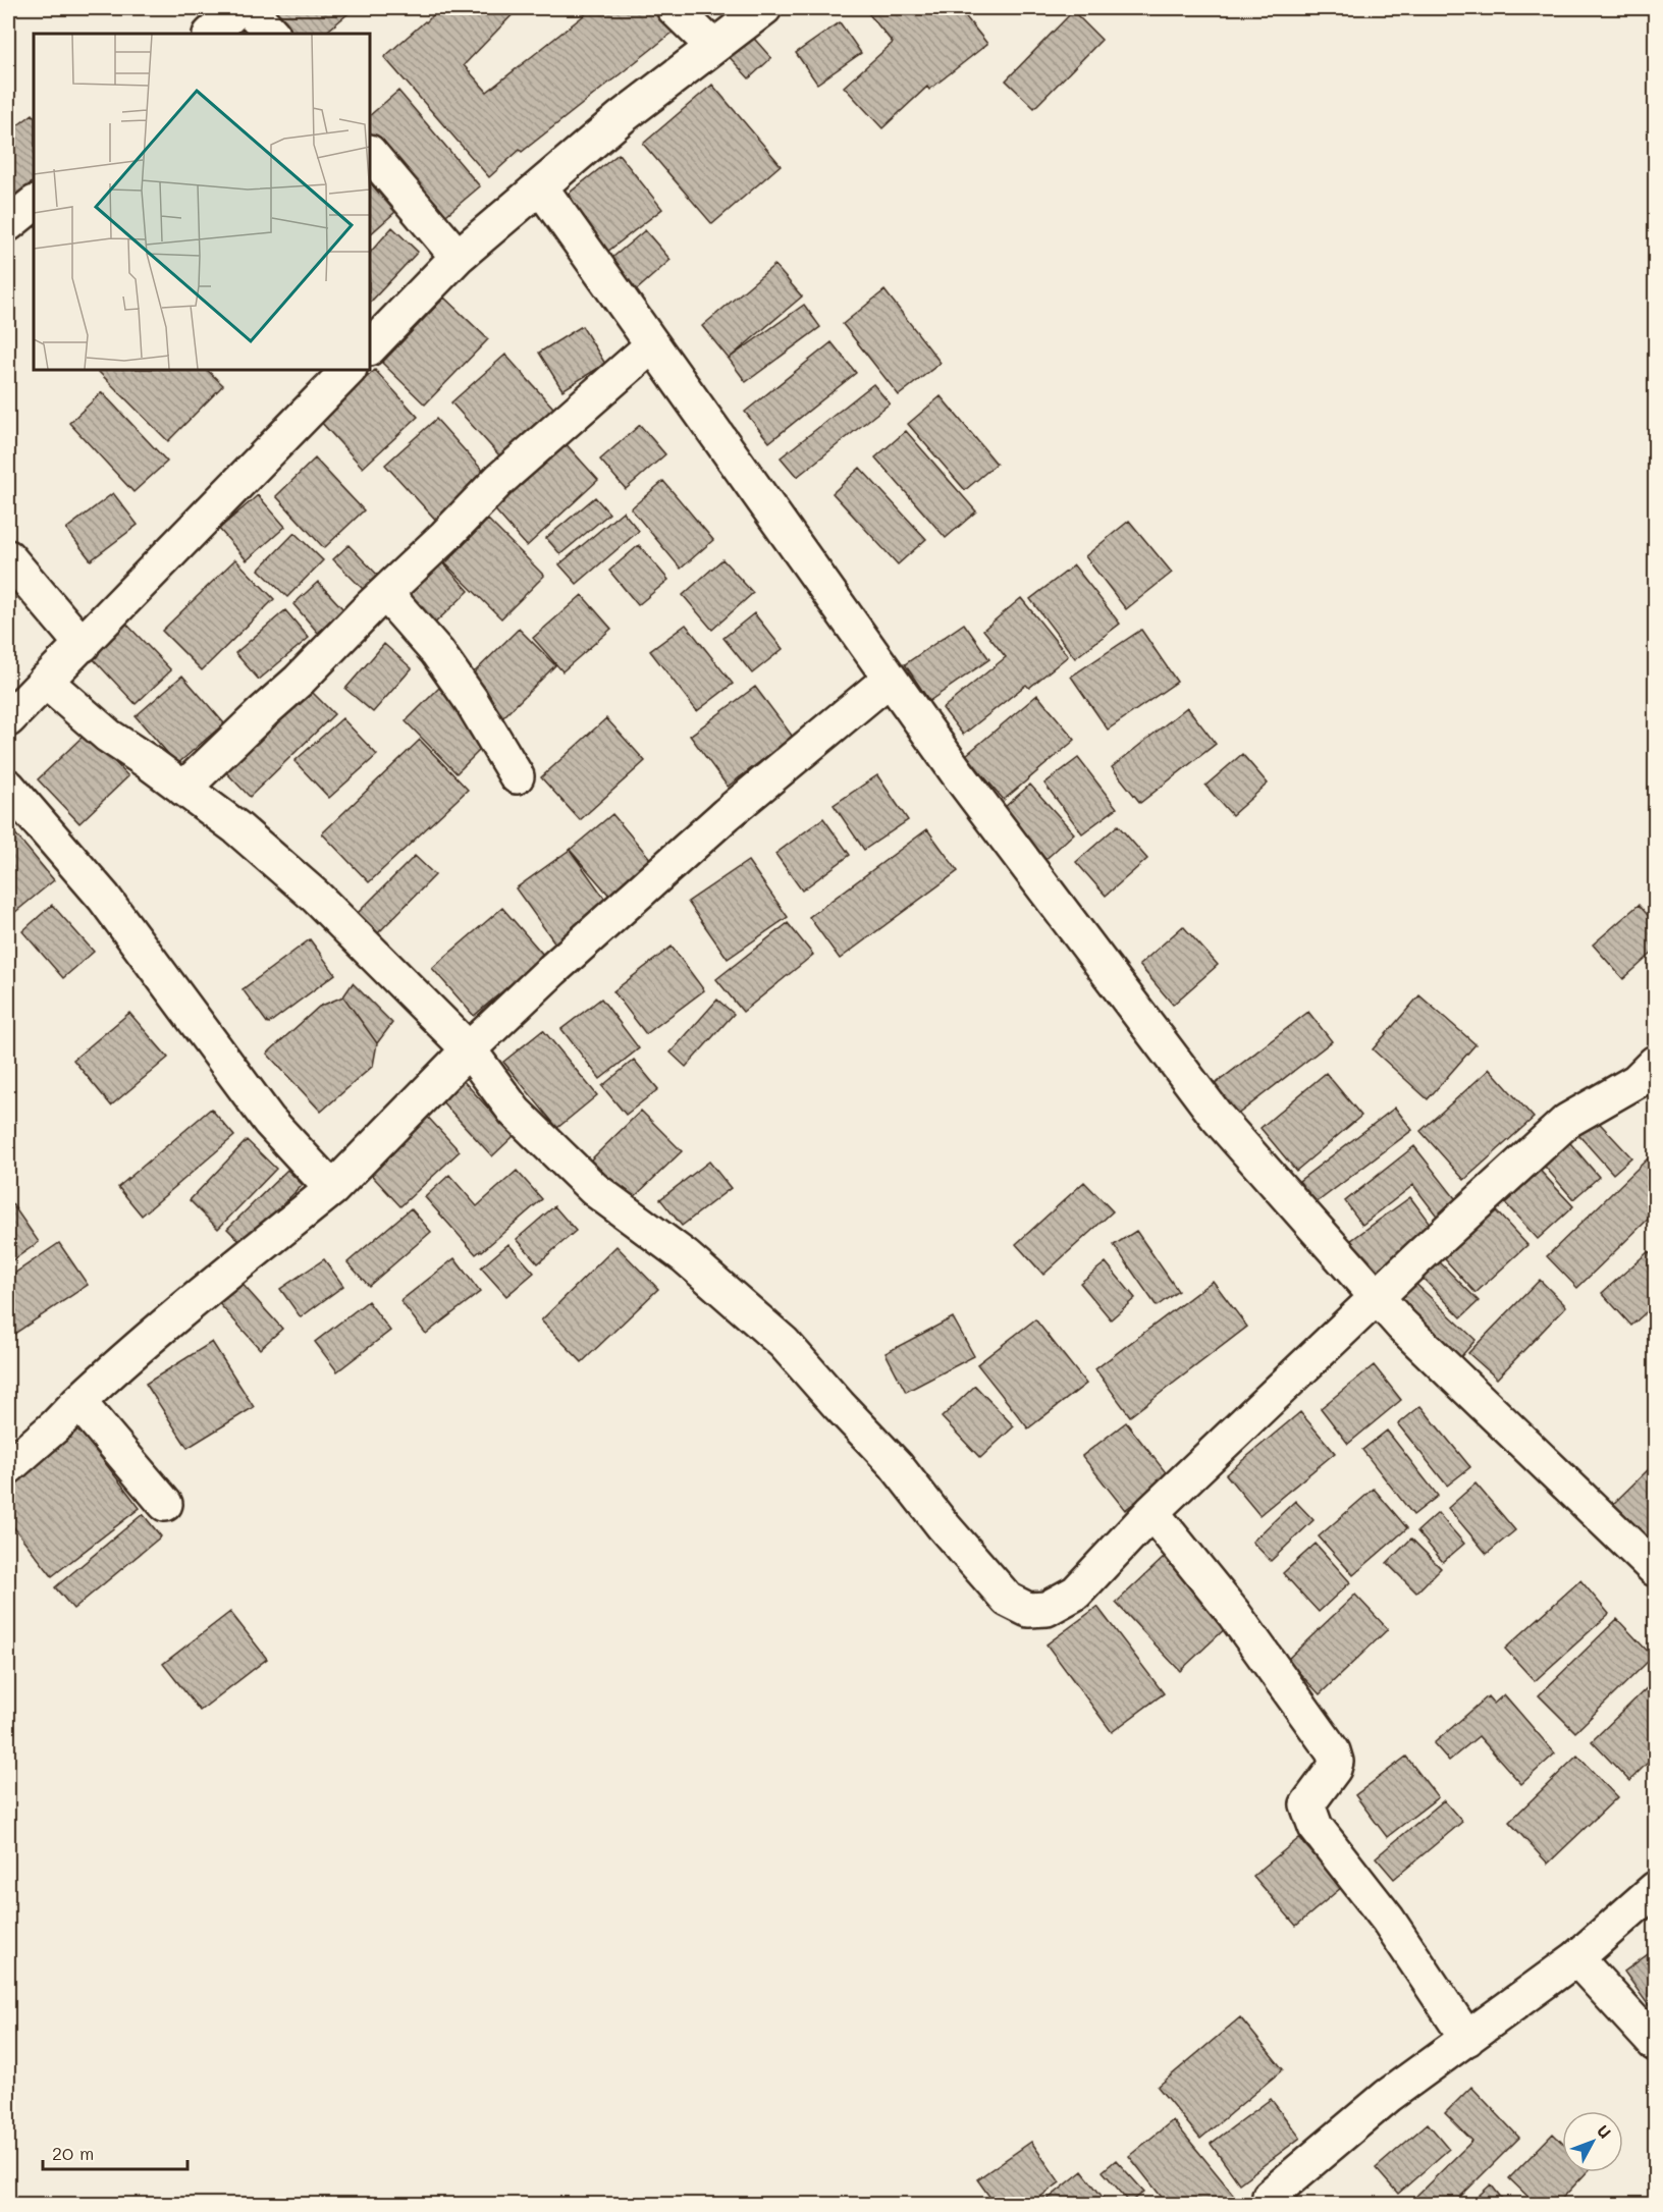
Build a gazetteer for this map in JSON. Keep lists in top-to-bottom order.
{
  "scale_bar": "20 m",
  "north": "top right"
}
